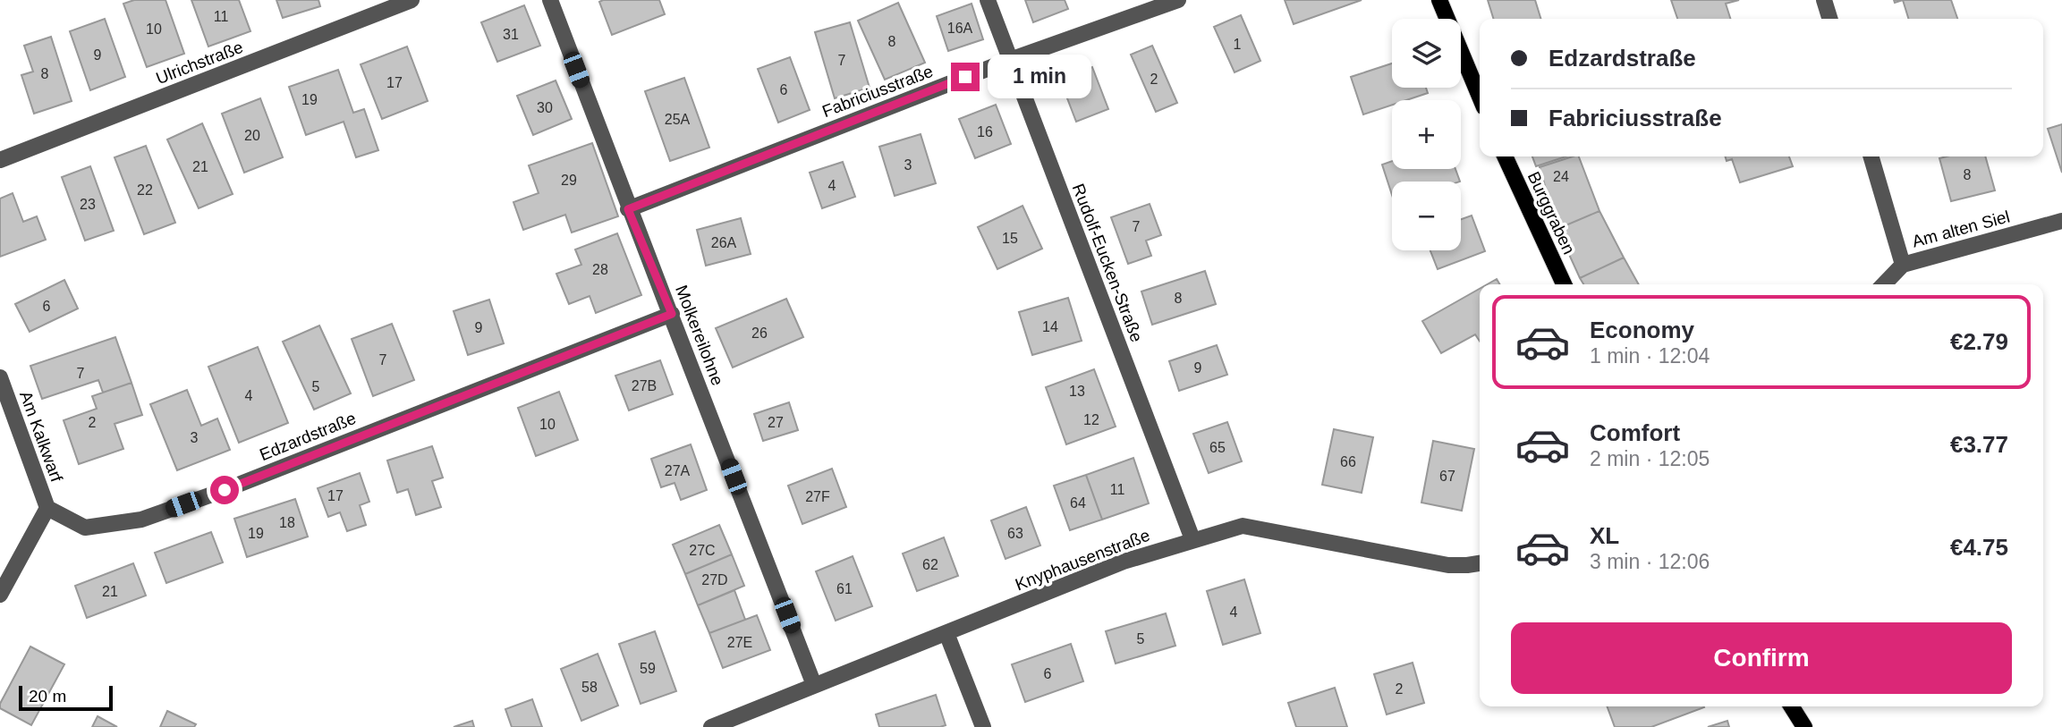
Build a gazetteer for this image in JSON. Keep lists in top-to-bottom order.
{
  "streets": {
    "main road": ["Burggraben"],
    "street": [
      "Ulrichstraße",
      "Fabriciusstraße",
      "Am alten Siel",
      "Rudolf-Eucken-Straße",
      "Molkereilohne",
      "Am Kalkwarf",
      "Edzardstraße",
      "Knyphausenstraße"
    ]
  },
  "crossings": [
    ["Fabriciusstraße", "Rudolf-Eucken-Straße"],
    ["Fabriciusstraße", "Molkereilohne"],
    ["Rudolf-Eucken-Straße", "Knyphausenstraße"],
    ["Molkereilohne", "Edzardstraße"],
    ["Molkereilohne", "Knyphausenstraße"],
    ["Am Kalkwarf", "Edzardstraße"]
  ],
  "house_numbers": [
    "11",
    "16A",
    "10",
    "31",
    "8",
    "1",
    "9",
    "7",
    "8",
    "2",
    "17",
    "6",
    "19",
    "30",
    "25A",
    "16",
    "20",
    "3",
    "21",
    "8",
    "24",
    "29",
    "4",
    "22",
    "23",
    "7",
    "15",
    "26A",
    "28",
    "8",
    "6",
    "14",
    "9",
    "26",
    "7",
    "9",
    "7",
    "27B",
    "5",
    "13",
    "4",
    "12",
    "2",
    "27",
    "10",
    "3",
    "65",
    "66",
    "27A",
    "67",
    "11",
    "17",
    "27F",
    "64",
    "18",
    "19",
    "63",
    "27C",
    "62",
    "27D",
    "61",
    "21",
    "4",
    "5",
    "27E",
    "59",
    "6",
    "58",
    "2"
  ],
  "scale_bar": "20 m",
  "page": {
    "map_buttons": ["+", "−"],
    "banner": ["Edzardstraße", "Fabriciusstraße"],
    "bubble": "1 min",
    "list": [
      {
        "name": "Economy",
        "note": "1 min · 12:04",
        "value": "€2.79"
      },
      {
        "name": "Comfort",
        "note": "2 min · 12:05",
        "value": "€3.77"
      },
      {
        "name": "XL",
        "note": "3 min · 12:06",
        "value": "€4.75"
      }
    ],
    "buttons": "Confirm",
    "scale": "20 m"
  }
}
